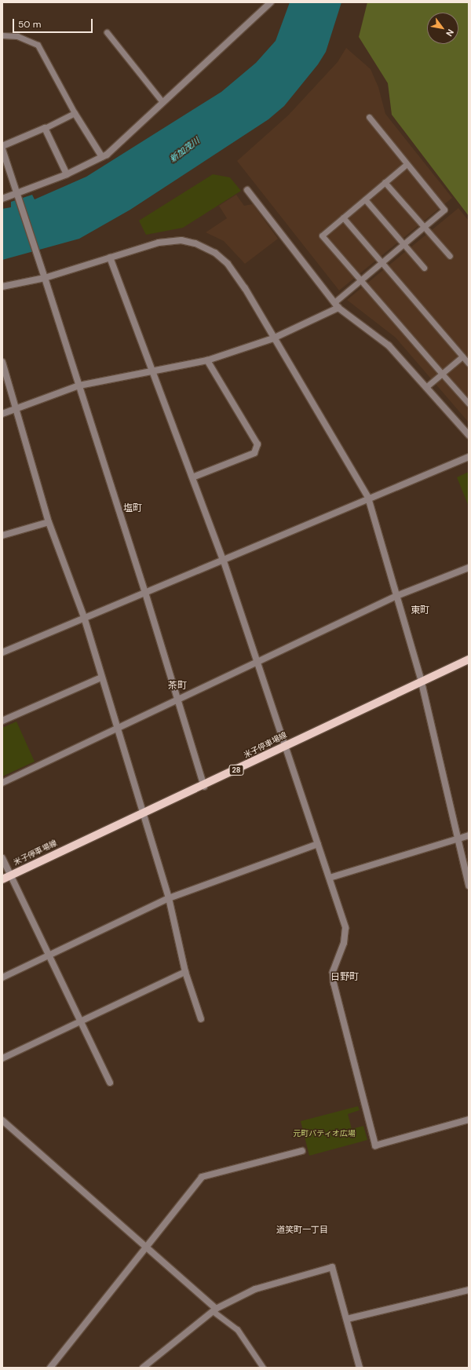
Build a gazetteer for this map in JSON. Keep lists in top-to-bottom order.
{
  "streets": {
    "main road": ["米子停車場線", "28"]
  },
  "districts": [
    "塩町",
    "東町",
    "茶町",
    "日野町",
    "道笑町一丁目"
  ],
  "water": ["新加茂川"],
  "parks": ["元町パティオ広場"],
  "scale_bar": "50 m",
  "north": "bottom right"
}
